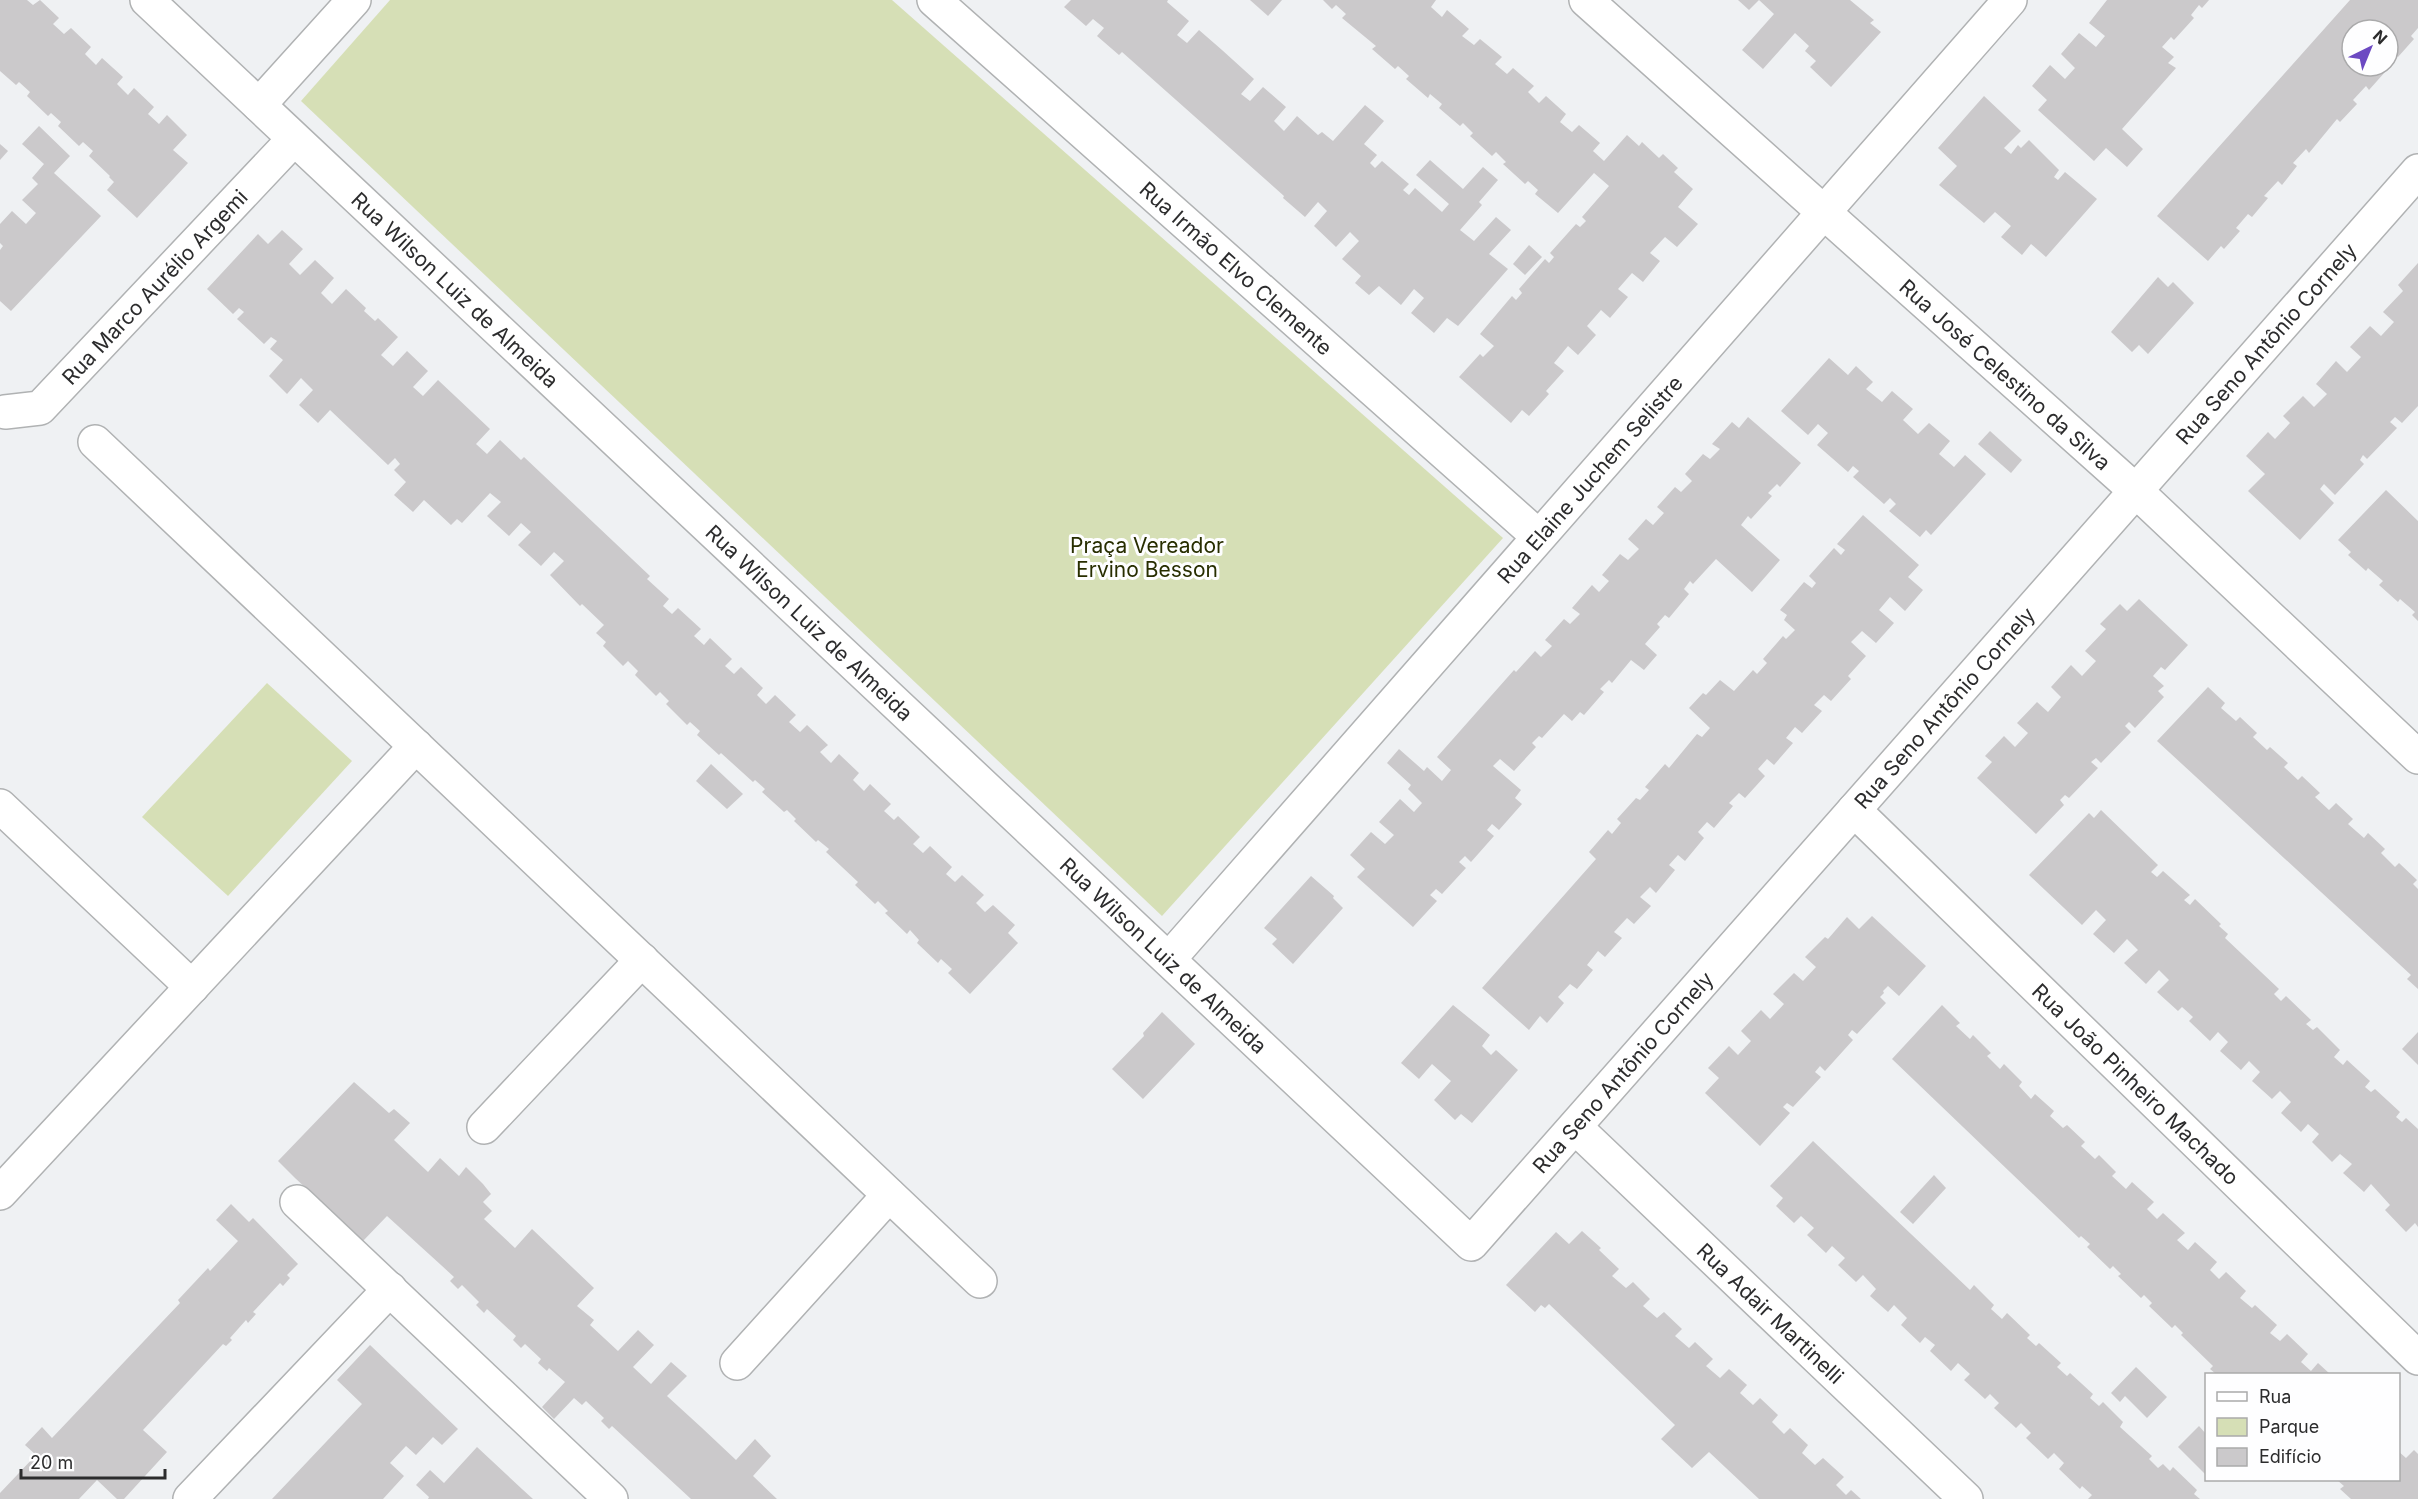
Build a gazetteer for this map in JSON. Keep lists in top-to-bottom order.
{
  "streets": {
    "street": [
      "Rua Irmão Elvo Clemente",
      "Rua Marco Aurélio Argemi",
      "Rua Wilson Luiz de Almeida",
      "Rua Seno Antônio Cornely",
      "Rua José Celestino da Silva",
      "Rua Elaine Juchem Selistre",
      "Rua João Pinheiro Machado",
      "Rua Adair Martinelli"
    ]
  },
  "crossings": [
    ["Rua Irmão Elvo Clemente", "Rua Elaine Juchem Selistre"],
    ["Rua Marco Aurélio Argemi", "Rua Wilson Luiz de Almeida"],
    ["Rua Wilson Luiz de Almeida", "Rua Seno Antônio Cornely"],
    ["Rua Wilson Luiz de Almeida", "Rua Elaine Juchem Selistre"],
    ["Rua Seno Antônio Cornely", "Rua José Celestino da Silva"],
    ["Rua Seno Antônio Cornely", "Rua João Pinheiro Machado"],
    ["Rua Seno Antônio Cornely", "Rua Adair Martinelli"],
    ["Rua José Celestino da Silva", "Rua Elaine Juchem Selistre"]
  ],
  "parks": ["Praça Vereador Ervino Besson"],
  "legend": ["Rua", "Parque", "Edifício"],
  "scale_bar": "20 m",
  "north": "top right"
}
